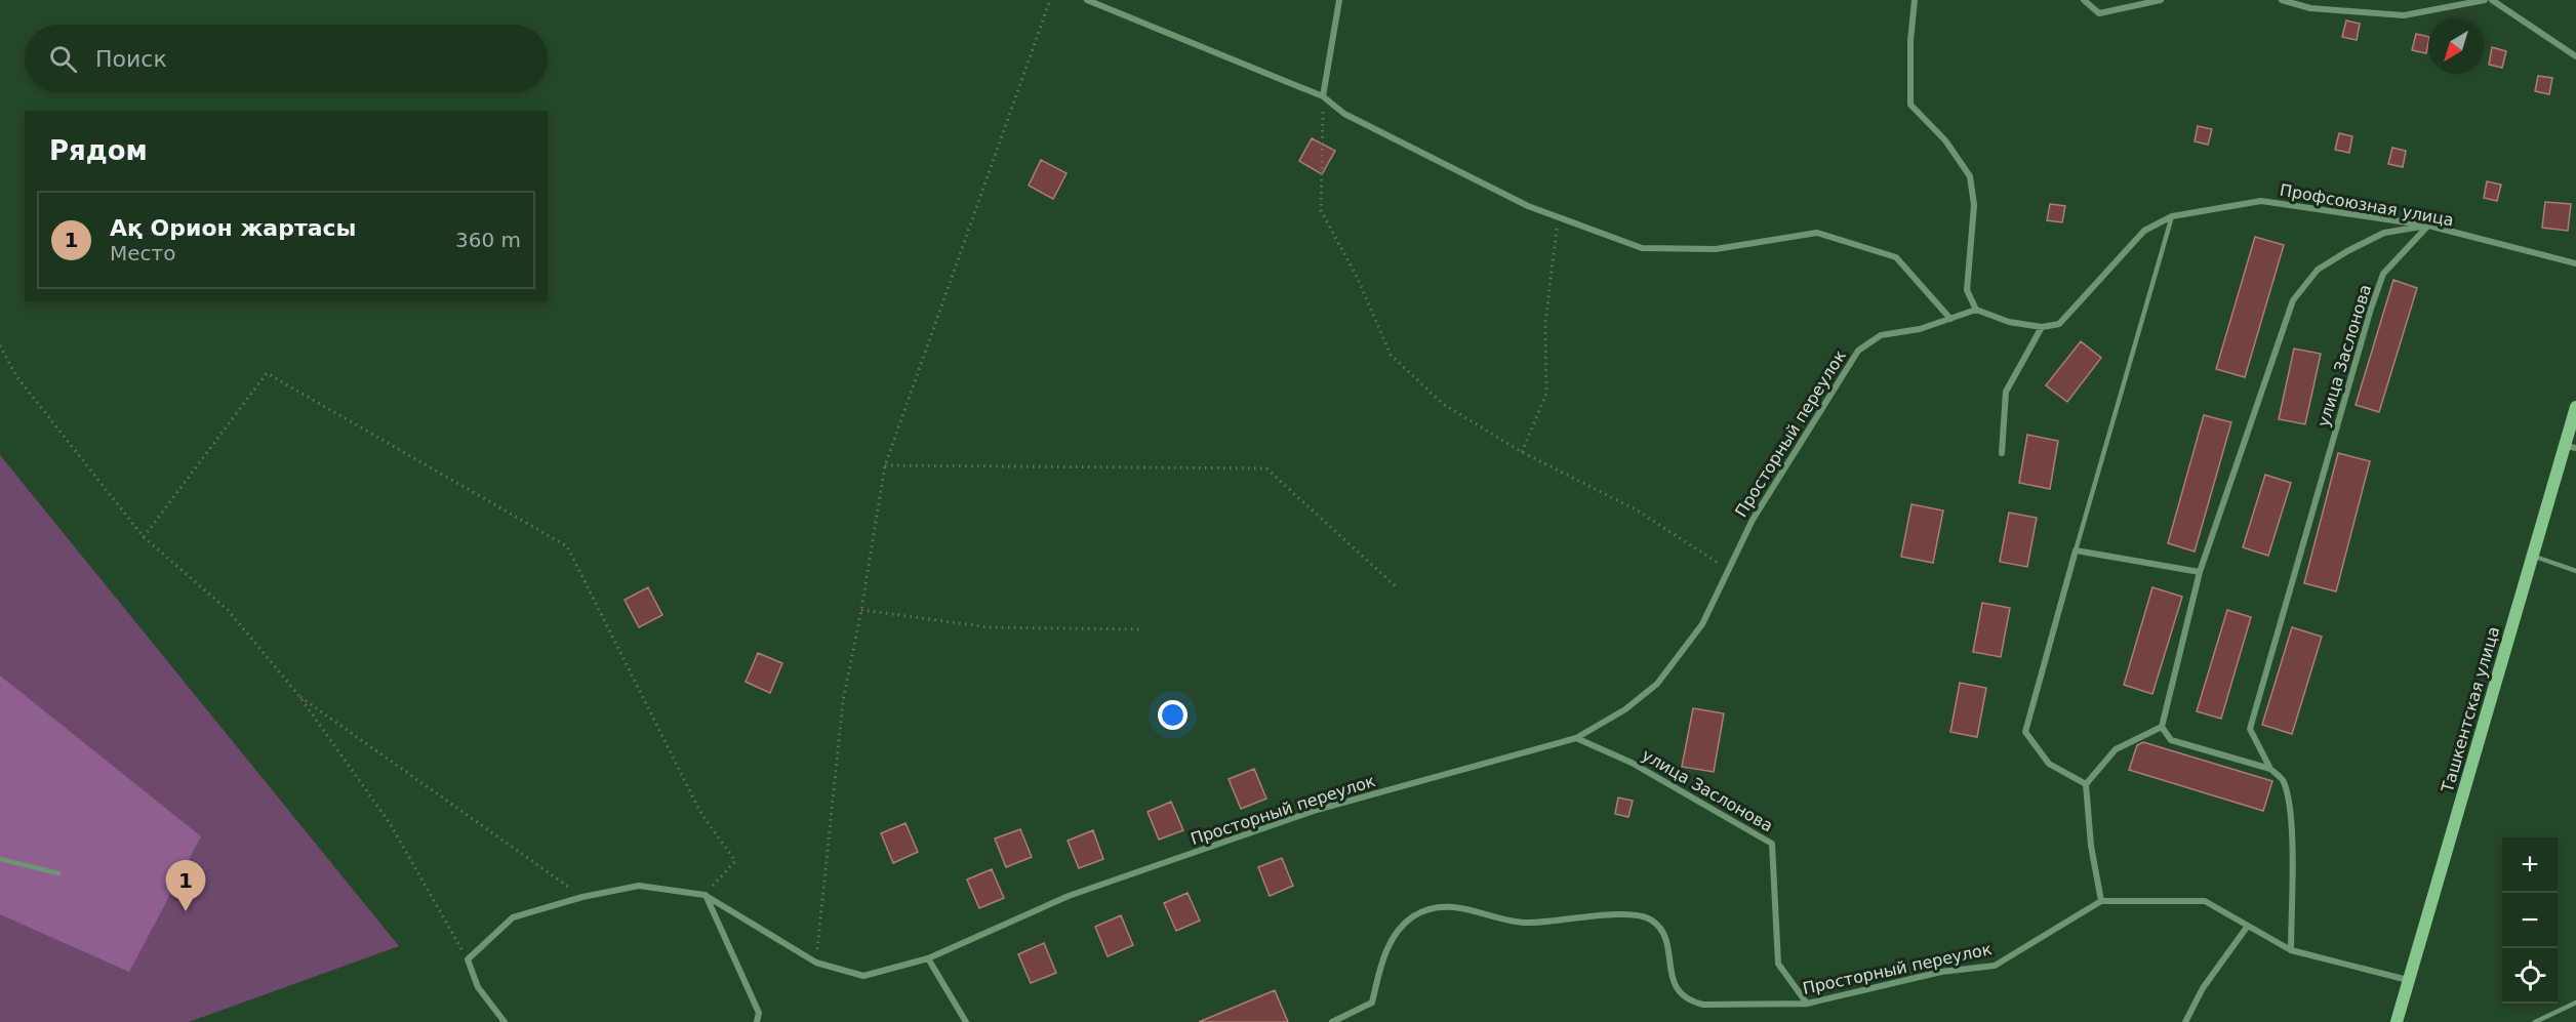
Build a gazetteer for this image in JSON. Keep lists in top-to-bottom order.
{
  "streets": {
    "main road": ["Ташкентская улица"],
    "street": ["Профсоюзная улица", "улица Заслонова", "Просторный переулок"]
  },
  "crossings": [
    ["Профсоюзная улица", "улица Заслонова"],
    ["улица Заслонова", "Просторный переулок"]
  ],
  "north": "bottom left",
  "page": {
    "search": "Поиск",
    "heading": "Рядом",
    "list": [
      {
        "mark": "1",
        "name": "Ақ Орион жартасы",
        "note": "Место",
        "value": "360 m"
      }
    ],
    "map_buttons": ["+", "−"],
    "pins": "1"
  }
}
